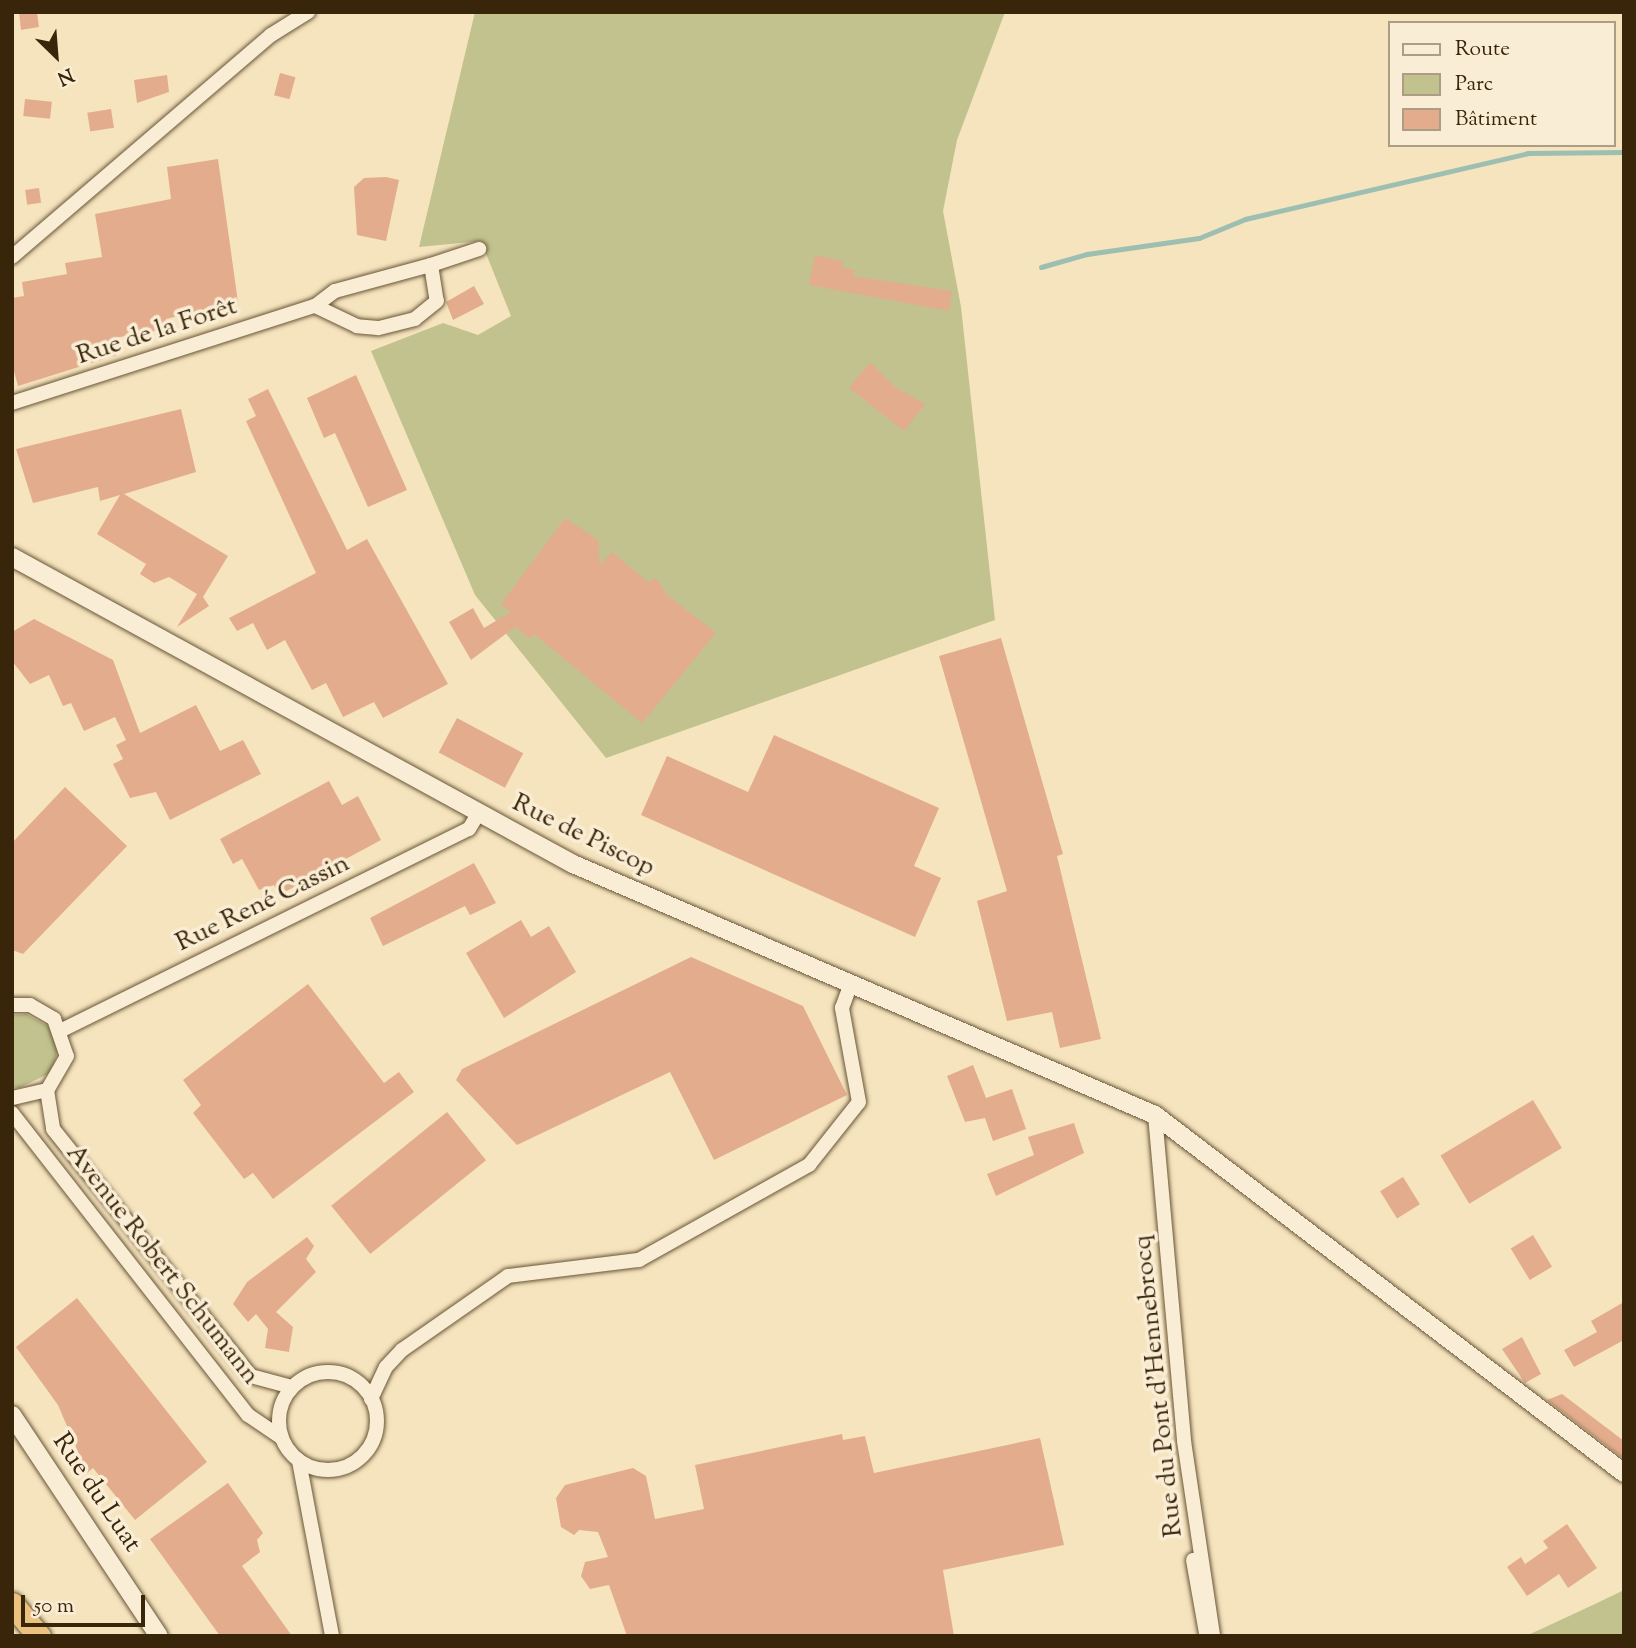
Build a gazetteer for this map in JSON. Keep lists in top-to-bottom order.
{
  "streets": {
    "street": [
      "Rue de la Forêt",
      "Rue de Piscop",
      "Rue René Cassin",
      "Avenue Robert Schumann",
      "Rue du Pont d'Hennebrocq",
      "Rue du Luat"
    ]
  },
  "crossings": [
    ["Rue de Piscop", "Rue René Cassin"],
    ["Rue de Piscop", "Rue du Pont d'Hennebrocq"]
  ],
  "legend": ["Route", "Parc", "Bâtiment"],
  "scale_bar": "50 m",
  "north": "bottom right"
}
